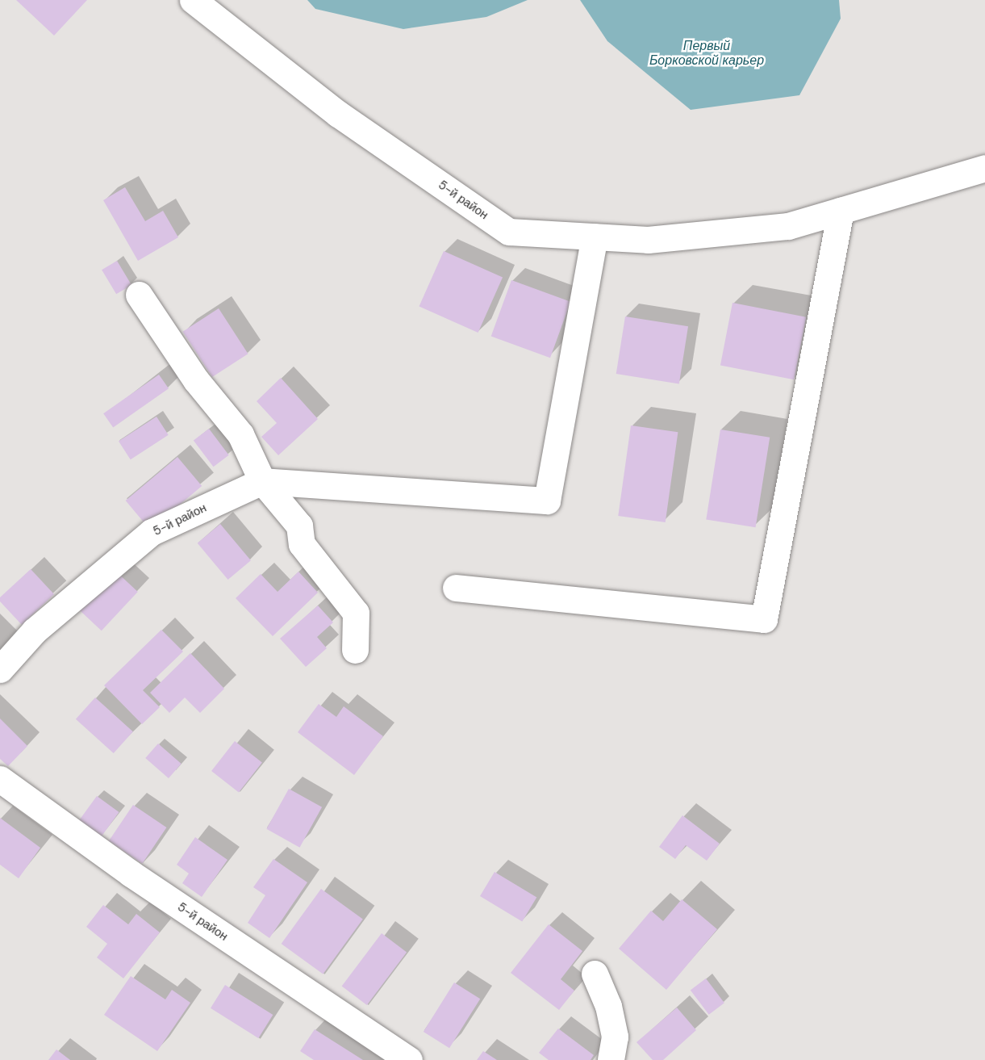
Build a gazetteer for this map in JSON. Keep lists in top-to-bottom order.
{
  "streets": {
    "street": ["5-й район"]
  },
  "water": ["Первый Борковской карьер"]
}
